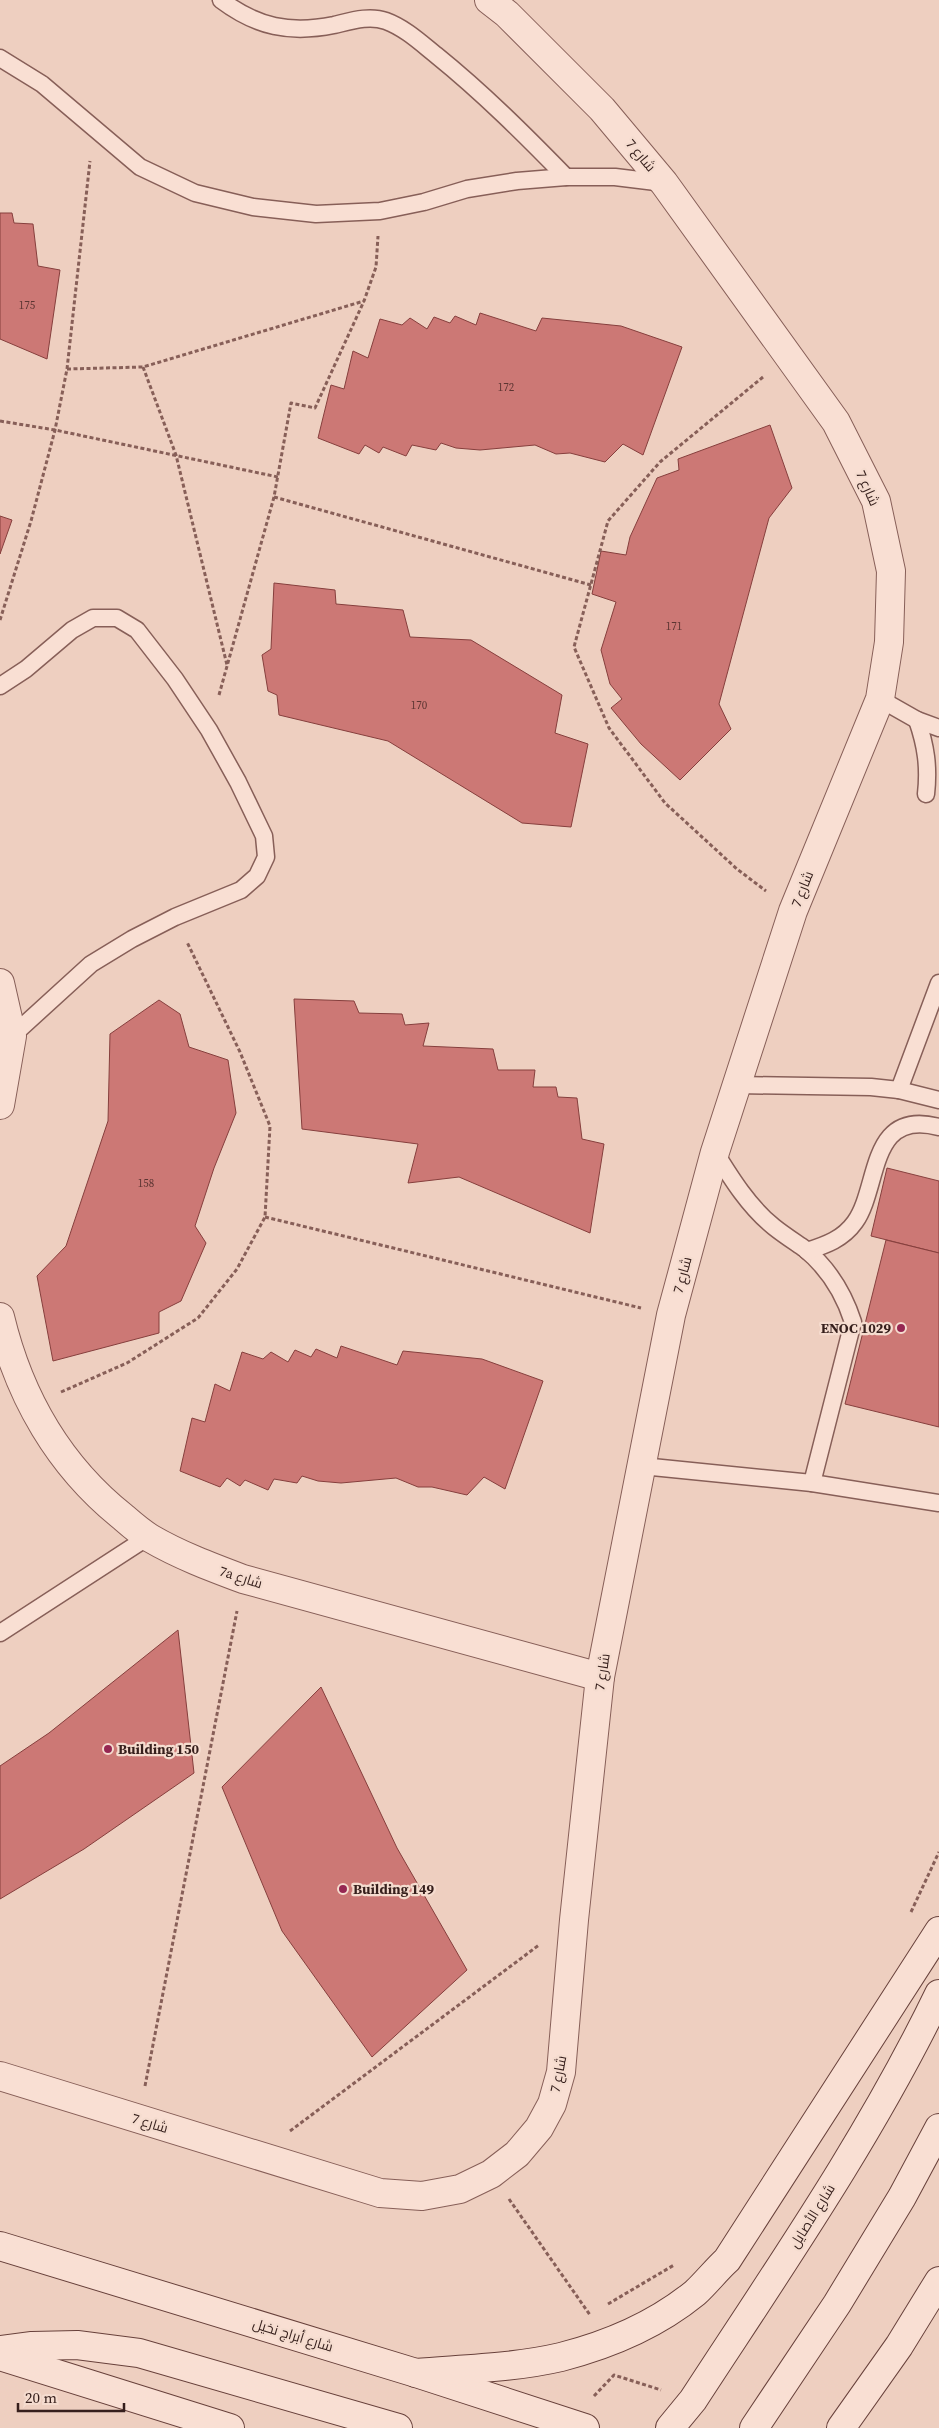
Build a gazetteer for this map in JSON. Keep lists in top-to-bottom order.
{
  "streets": {
    "street": [
      "شارع 7",
      "7a شارع",
      "شارع الأصايل",
      "شارع أبراج نخيل"
    ]
  },
  "crossings": [
    ["شارع 7", "7a شارع"]
  ],
  "places": ["ENOC 1029", "Building 150", "Building 149"],
  "house_numbers": [
    "175",
    "172",
    "171",
    "170",
    "158"
  ],
  "scale_bar": "20 m"
}
